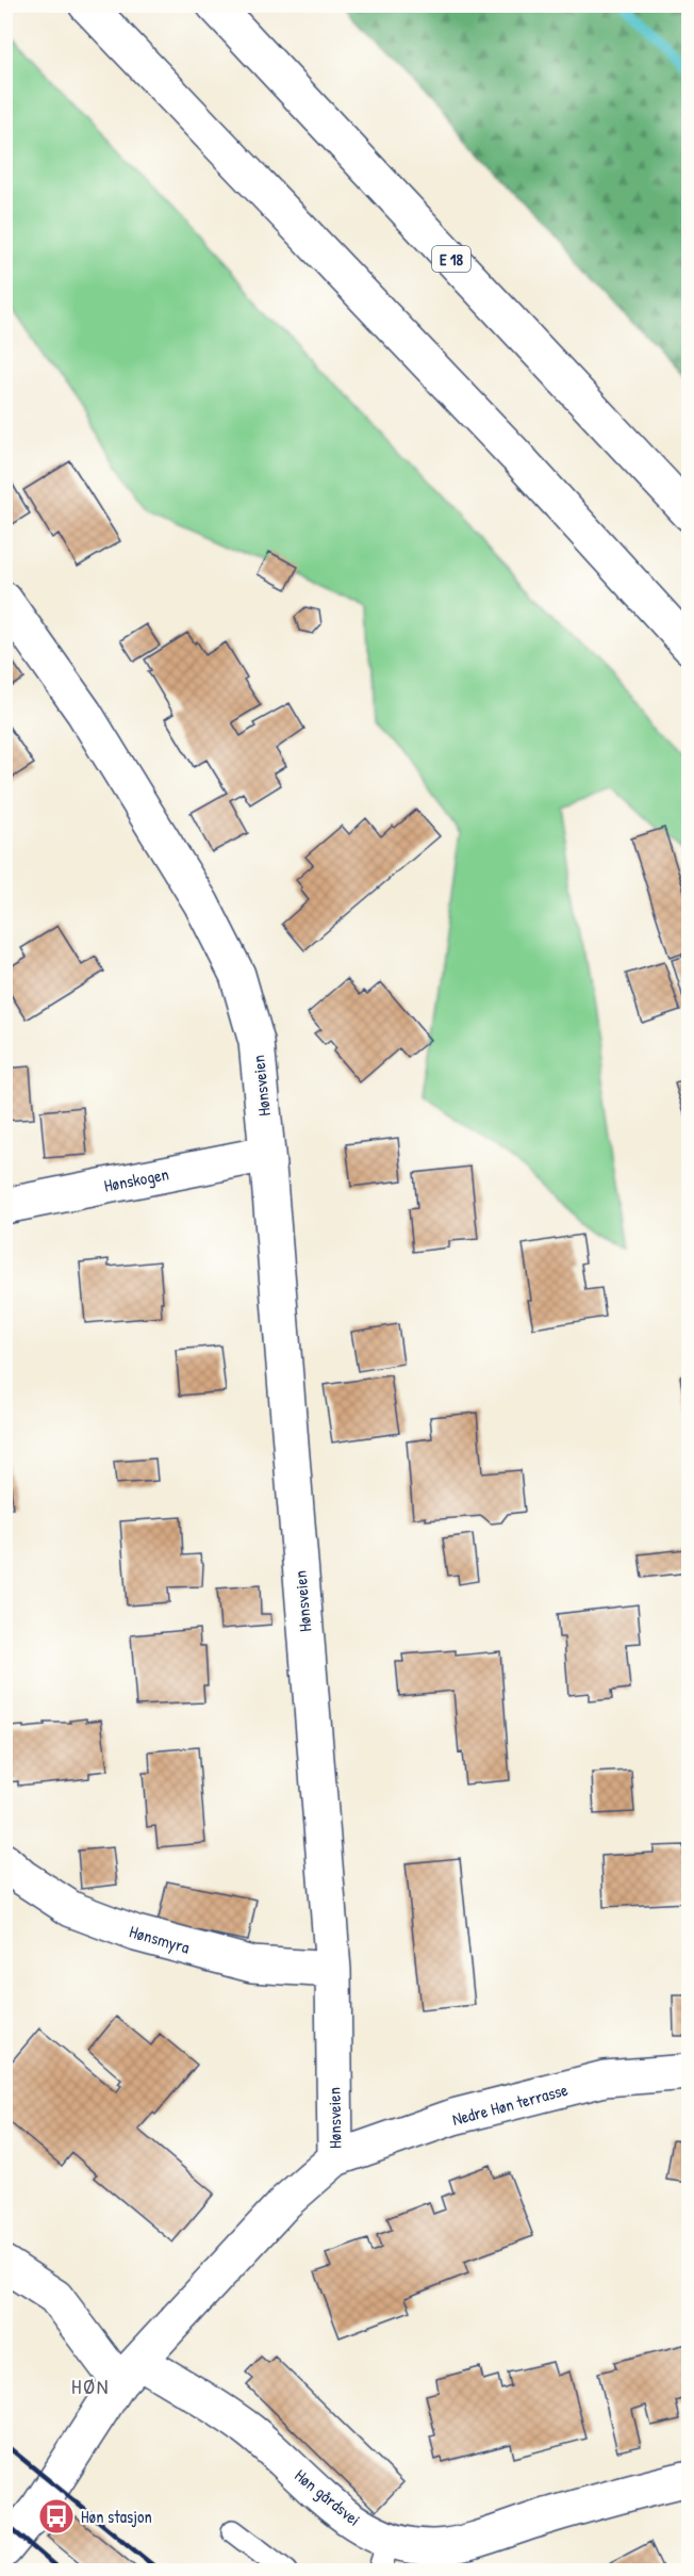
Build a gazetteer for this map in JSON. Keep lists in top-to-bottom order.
{
  "streets": {
    "main road": [
      "E 18",
      "Hønsveien",
      "Hønskogen",
      "Hønsmyra",
      "Nedre Høn terrasse",
      "Høn gårdsvei"
    ]
  },
  "crossings": [
    ["Hønsveien", "Hønskogen"],
    ["Hønsveien", "Hønsmyra"],
    ["Hønsveien", "Nedre Høn terrasse"],
    ["Hønsveien", "Høn gårdsvei"]
  ],
  "districts": ["HØN"],
  "places": {
    "bus stop": ["Høn stasjon"]
  }
}
